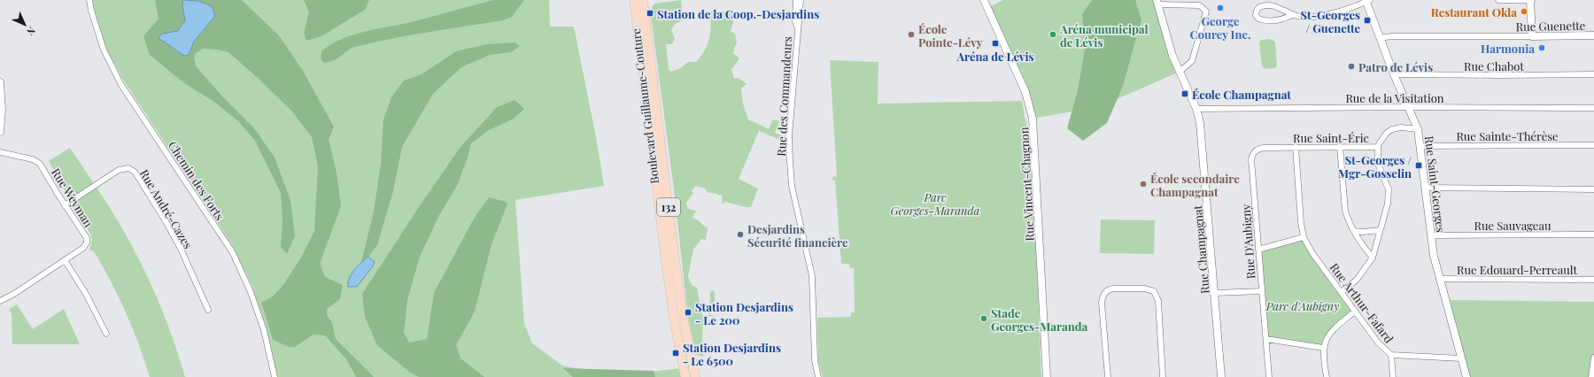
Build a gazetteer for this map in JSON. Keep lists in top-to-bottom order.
{
  "streets": {
    "main road": ["Boulevard Guillaume-Couture", "132"],
    "street": [
      "Rue Guenette",
      "Rue Chabot",
      "Rue des Commandeurs",
      "Rue de la Visitation",
      "Rue Sainte-Thérèse",
      "Rue Saint-Éric",
      "Chemin des Forts",
      "Rue Vincent-Chagnon",
      "Rue Saint-Georges",
      "Rue Weyman",
      "Rue André-Cazes",
      "Rue Sauvageau",
      "Rue D'Aubigny",
      "Rue Champagnat",
      "Rue Edouard-Perreault",
      "Rue Arthur-Fafard"
    ]
  },
  "crossings": [
    ["Rue Guenette", "Rue Saint-Georges"],
    ["Rue Chabot", "Rue Saint-Georges"],
    ["Rue de la Visitation", "Rue Saint-Georges"],
    ["Rue de la Visitation", "Rue Champagnat"],
    ["Rue Sainte-Thérèse", "Rue Saint-Georges"],
    ["Rue Saint-Éric", "Rue Saint-Georges"],
    ["Rue Saint-Éric", "Rue D'Aubigny"],
    ["Rue Saint-Éric", "Rue Arthur-Fafard"],
    ["Rue Saint-Georges", "Rue Sauvageau"],
    ["Rue Saint-Georges", "Rue Edouard-Perreault"],
    ["Rue Saint-Georges", "Rue Arthur-Fafard"],
    ["Rue Weyman", "Rue André-Cazes"],
    ["Rue D'Aubigny", "Rue Champagnat"]
  ],
  "parks": ["Parc Georges-Maranda", "Parc d'Aubigny"],
  "places": {
    "other": [
      "George Courey Inc.",
      "Restaurant Okla",
      "École Pointe-Lévy",
      "Aréna municipal de Lévis",
      "Harmonia",
      "Patro de Lévis",
      "École secondaire Champagnat",
      "Desjardins Sécurité financière",
      "Stade Georges-Maranda"
    ],
    "transit": [
      "Station de la Coop.-Desjardins",
      "St-Georges / Guenette",
      "Aréna de Lévis",
      "École Champagnat",
      "St-Georges / Mgr-Gosselin",
      "Station Desjardins - Le 200",
      "Station Desjardins - Le 6500"
    ]
  },
  "north": "bottom right"
}
